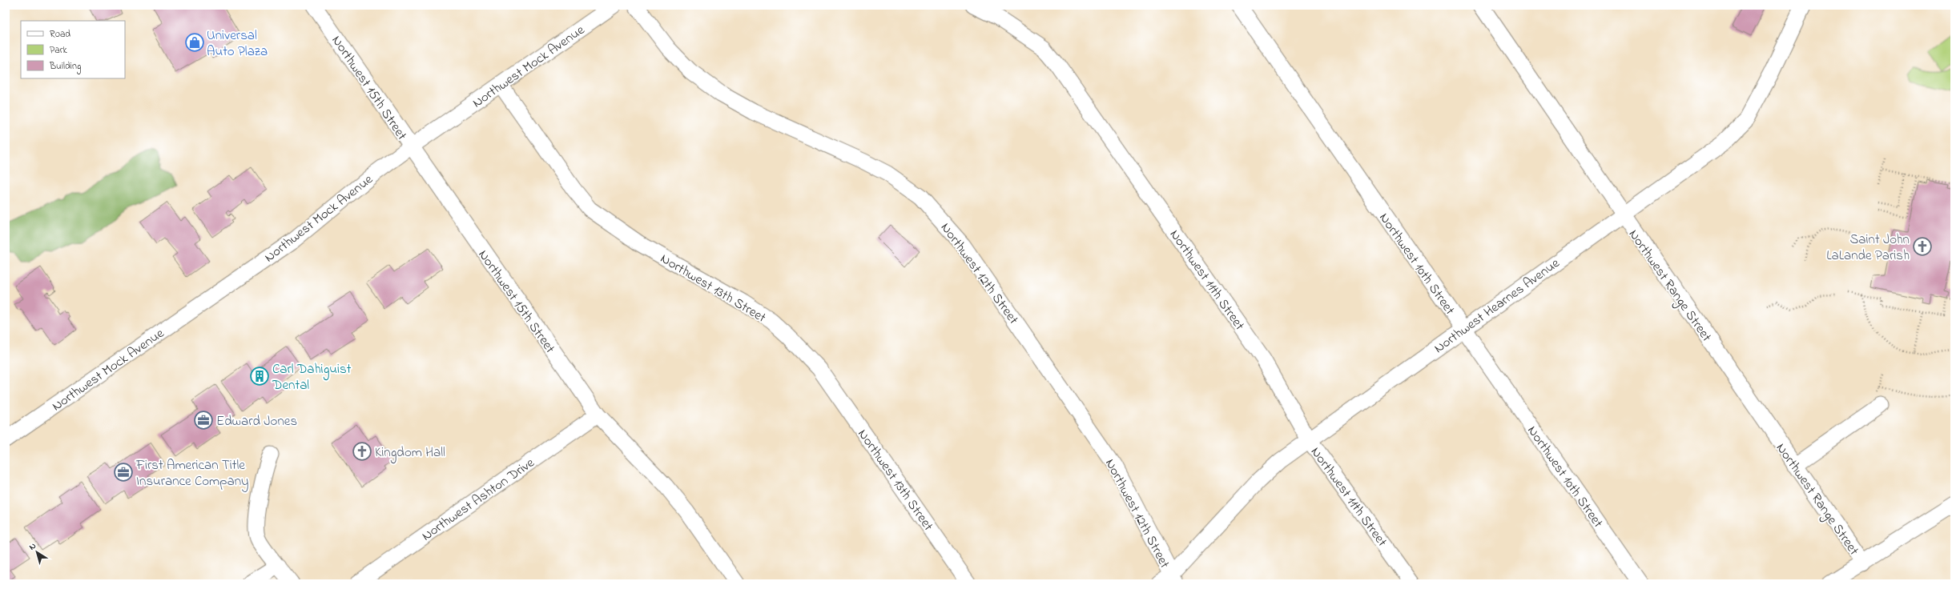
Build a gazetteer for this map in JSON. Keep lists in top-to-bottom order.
{
  "streets": {
    "street": [
      "Northwest Mock Avenue",
      "Northwest 15th Street",
      "Northwest 10th Street",
      "Northwest 12th Street",
      "Northwest 11th Street",
      "Northwest Range Street",
      "Northwest 13th Street",
      "Northwest Hearnes Avenue",
      "Northwest Ashton Drive"
    ]
  },
  "crossings": [
    ["Northwest Mock Avenue", "Northwest 15th Street"],
    ["Northwest Mock Avenue", "Northwest 13th Street"],
    ["Northwest 15th Street", "Northwest Ashton Drive"],
    ["Northwest 10th Street", "Northwest Hearnes Avenue"],
    ["Northwest 12th Street", "Northwest Hearnes Avenue"],
    ["Northwest 11th Street", "Northwest Hearnes Avenue"],
    ["Northwest Range Street", "Northwest Hearnes Avenue"]
  ],
  "places": {
    "shop": ["Universal Auto Plaza"],
    "church": ["Saint John LaLande Parish", "Kingdom Hall"],
    "building": ["Carl Dahiguist Dental"],
    "office": ["Edward Jones", "First American Title Insurance Company"]
  },
  "legend": ["Road", "Park", "Building"],
  "north": "top left"
}
